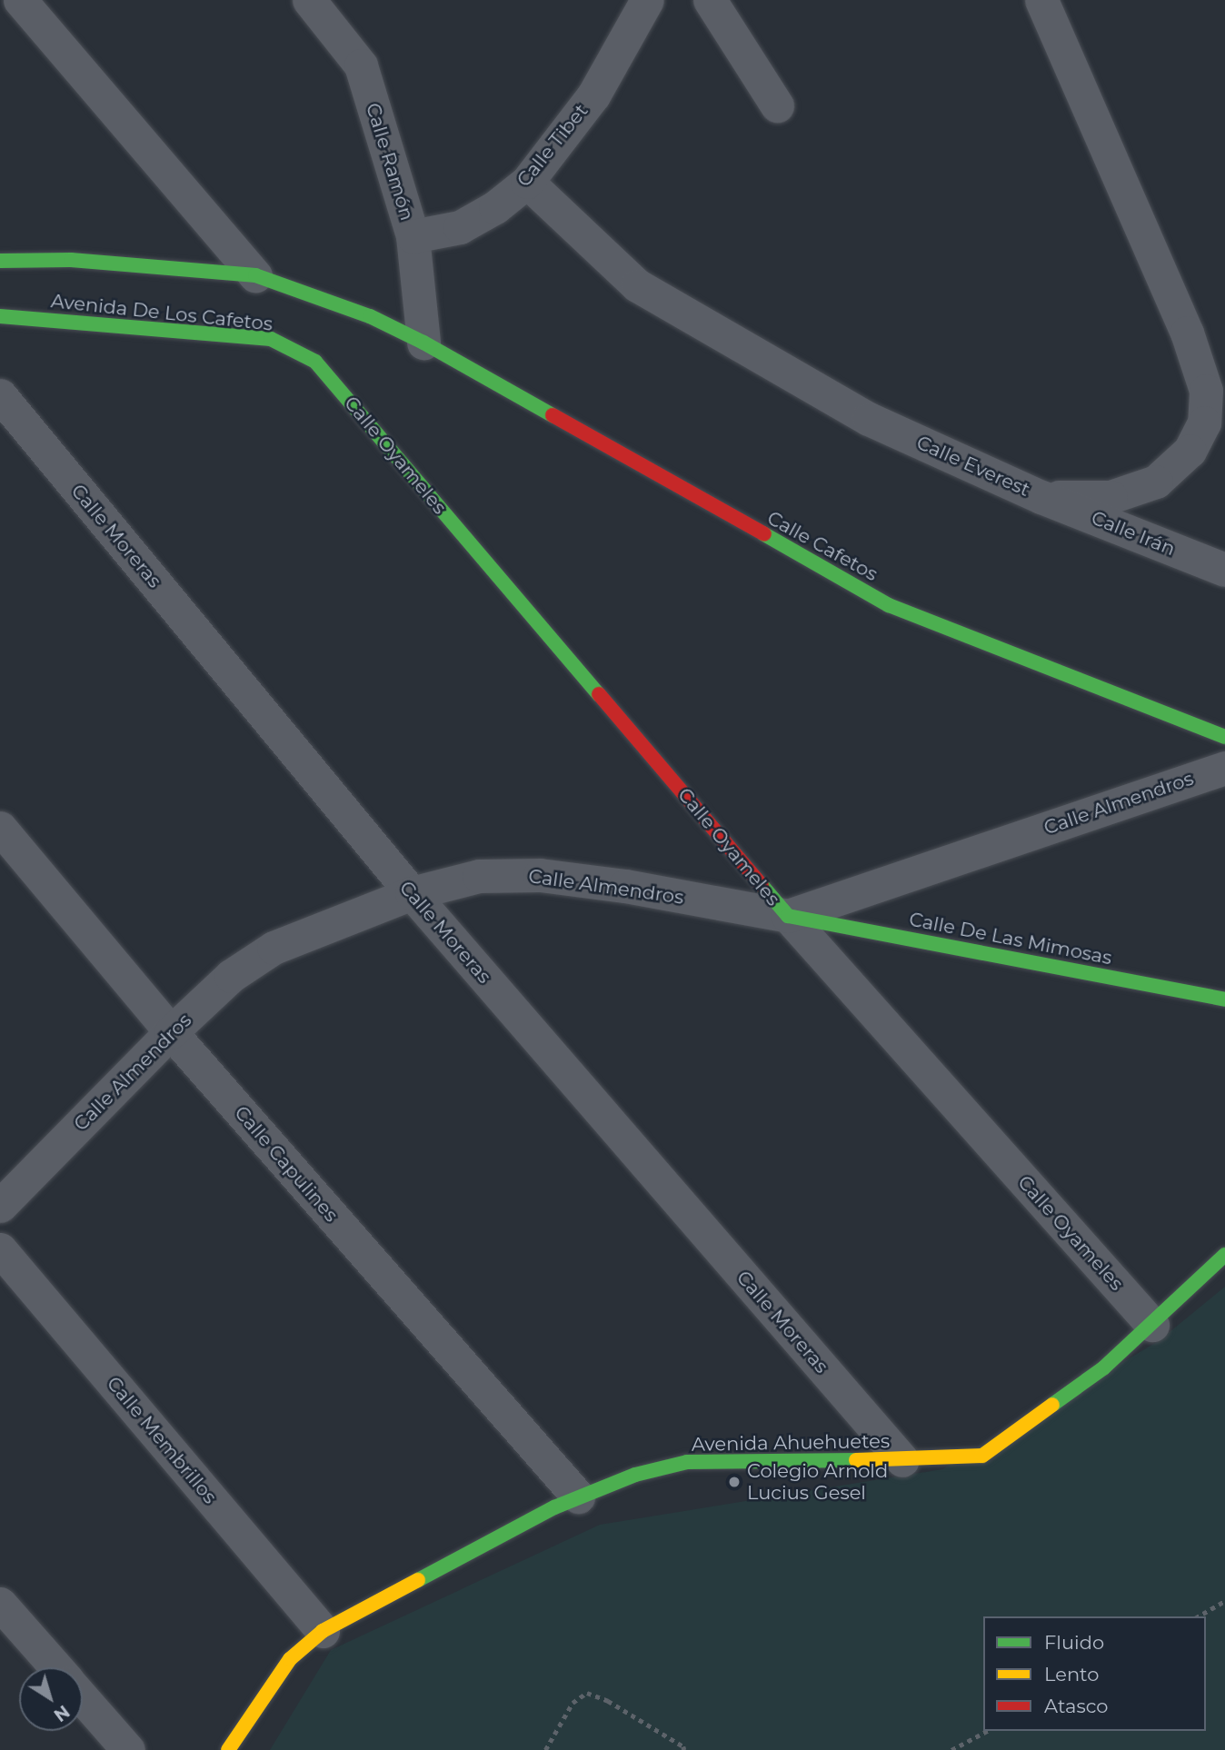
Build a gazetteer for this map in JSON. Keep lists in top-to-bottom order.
{
  "streets": {
    "street": [
      "Calle Tibet",
      "Calle Ramón",
      "Avenida De Los Cafetos",
      "Calle Oyameles",
      "Calle Everest",
      "Calle Irán",
      "Calle Moreras",
      "Calle Cafetos",
      "Calle Almendros",
      "Calle De Las Mimosas",
      "Calle Capulines",
      "Calle Membrillos",
      "Avenida Ahuehuetes"
    ]
  },
  "crossings": [
    ["Calle Tibet", "Calle Ramón"],
    ["Calle Tibet", "Calle Everest"],
    ["Calle Ramón", "Calle Cafetos"],
    ["Avenida De Los Cafetos", "Calle Oyameles"],
    ["Calle Oyameles", "Calle Almendros"],
    ["Calle Oyameles", "Calle De Las Mimosas"],
    ["Calle Oyameles", "Avenida Ahuehuetes"],
    ["Calle Everest", "Calle Irán"],
    ["Calle Moreras", "Calle Almendros"],
    ["Calle Moreras", "Avenida Ahuehuetes"],
    ["Calle Almendros", "Calle De Las Mimosas"],
    ["Calle Almendros", "Calle Capulines"],
    ["Calle Capulines", "Avenida Ahuehuetes"],
    ["Calle Membrillos", "Avenida Ahuehuetes"]
  ],
  "places": ["Colegio Arnold Lucius Gesel"],
  "legend": ["Fluido", "Lento", "Atasco"],
  "north": "bottom right"
}
